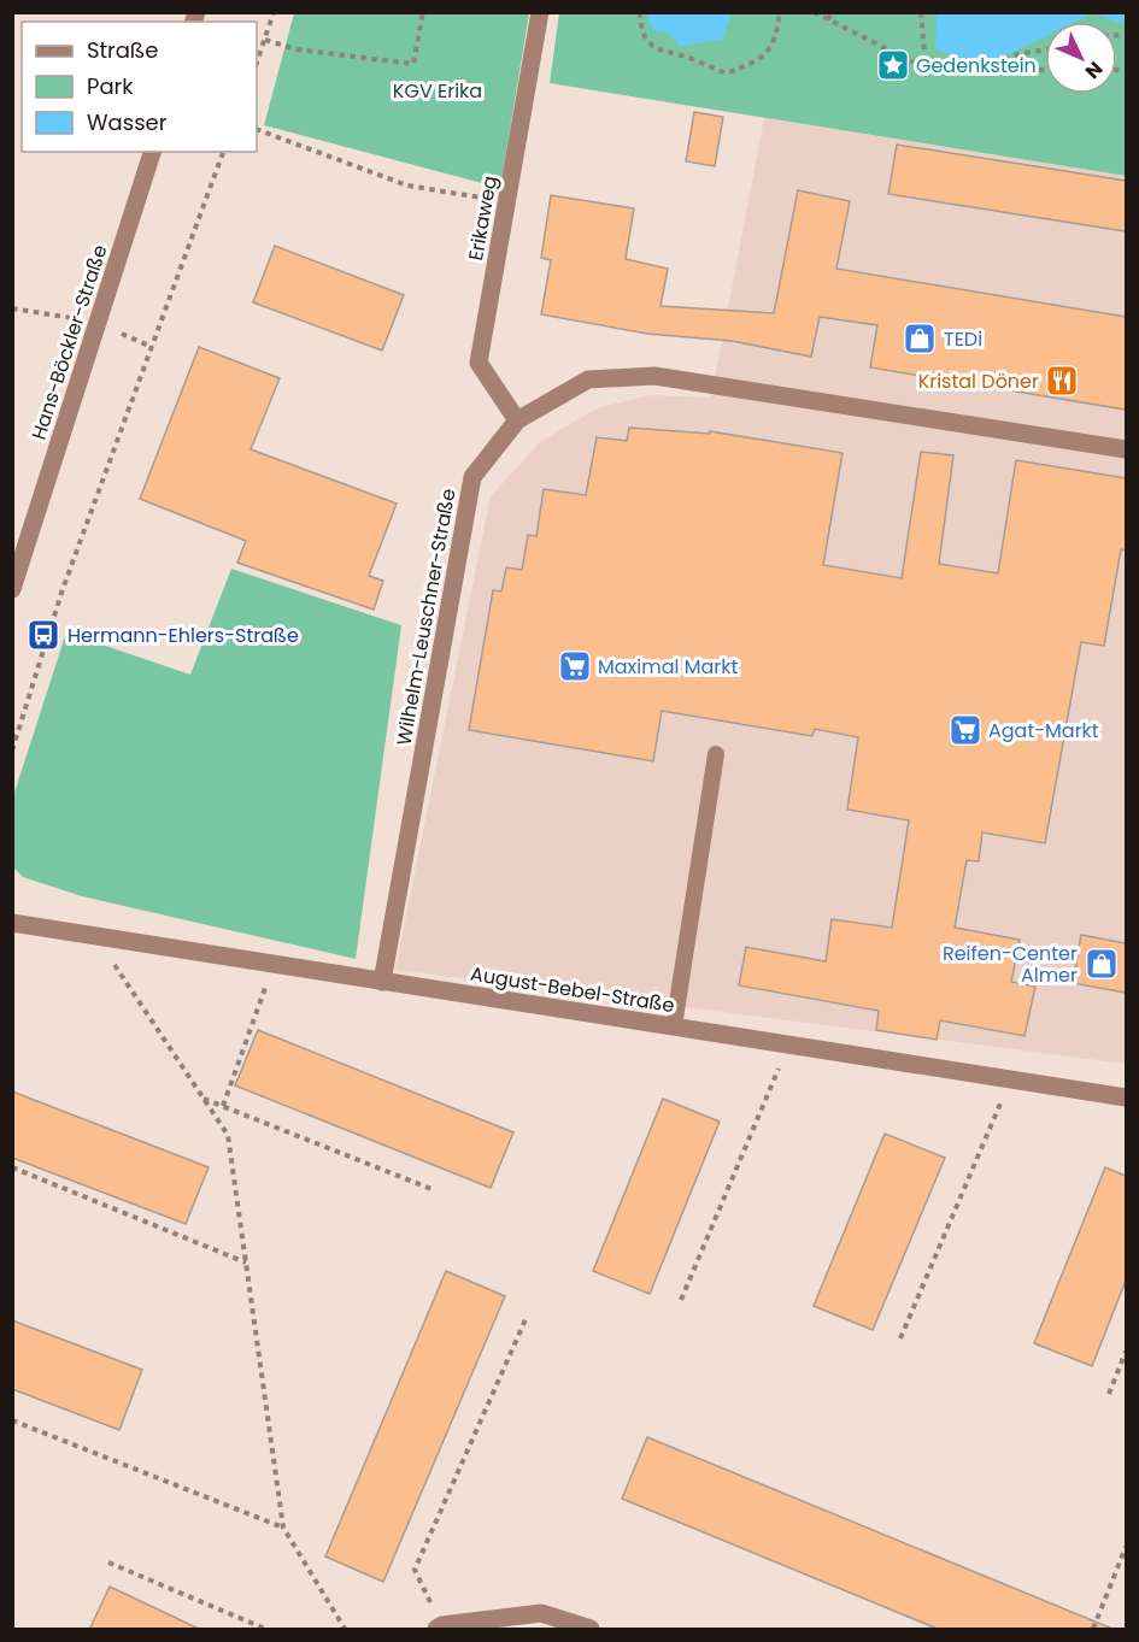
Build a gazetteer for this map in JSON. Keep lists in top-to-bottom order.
{
  "streets": {
    "street": [
      "Erikaweg",
      "Hans-Böckler-Straße",
      "Wilhelm-Leuschner-Straße",
      "August-Bebel-Straße"
    ]
  },
  "crossings": [
    ["Erikaweg", "Wilhelm-Leuschner-Straße"],
    ["Wilhelm-Leuschner-Straße", "August-Bebel-Straße"]
  ],
  "parks": ["KGV Erika"],
  "places": {
    "place": ["Gedenkstein"],
    "shop": ["TEDi", "Reifen-Center Almer"],
    "restaurant": ["Kristal Döner"],
    "bus stop": ["Hermann-Ehlers-Straße"],
    "supermarket": ["Maximal Markt", "Agat-Markt"]
  },
  "legend": ["Straße", "Park", "Wasser"],
  "north": "bottom right"
}
